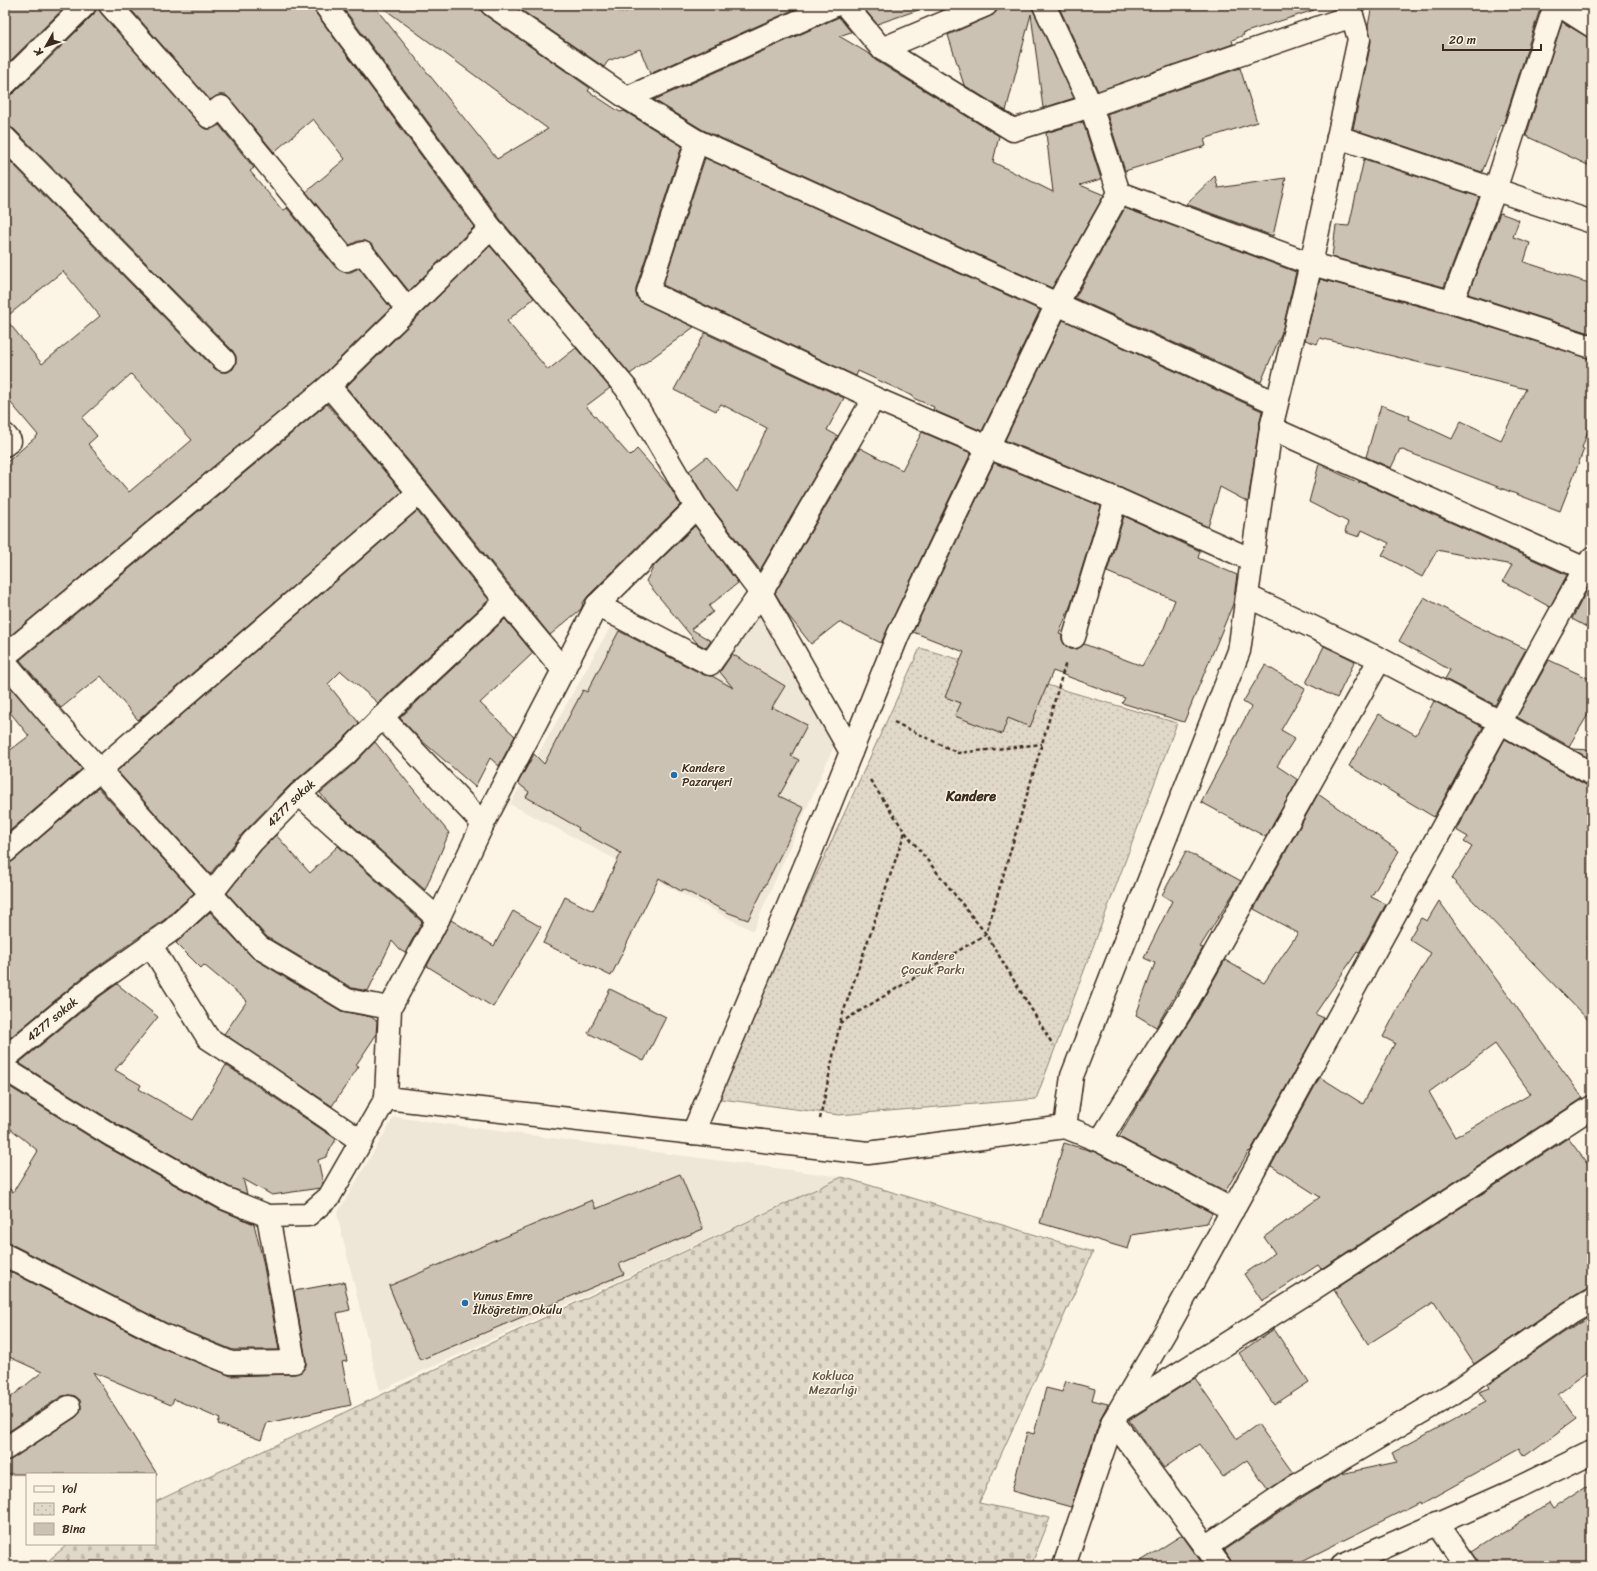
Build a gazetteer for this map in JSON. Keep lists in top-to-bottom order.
{
  "streets": {
    "street": ["4277 sokak"]
  },
  "districts": ["Kandere"],
  "parks": ["Kandere Çocuk Parkı", "Kokluca Mezarlığı"],
  "places": ["Kandere Pazaryeri", "Yunus Emre İlköğretim Okulu"],
  "legend": ["Yol", "Park", "Bina"],
  "scale_bar": "20 m",
  "north": "bottom left"
}
